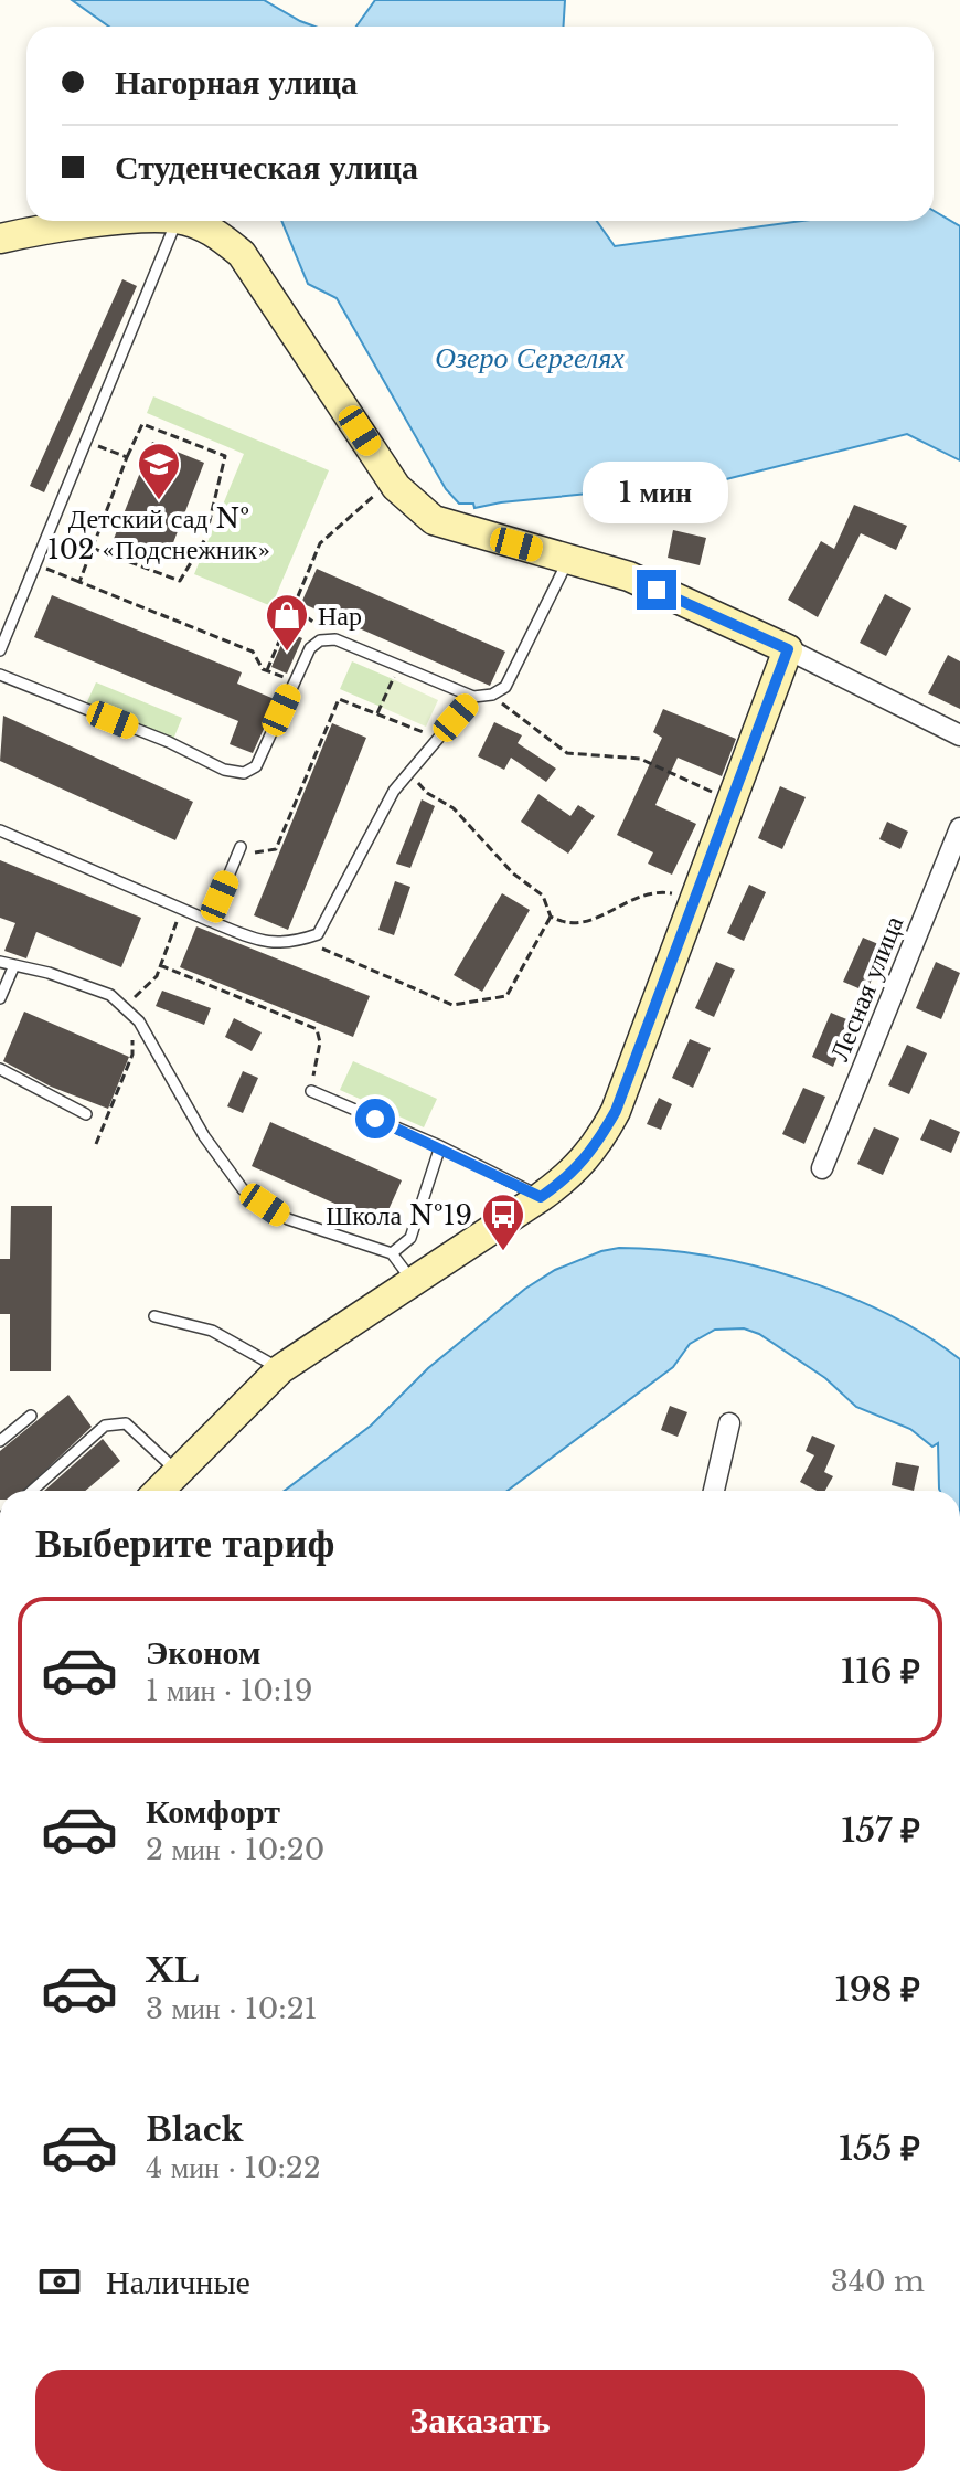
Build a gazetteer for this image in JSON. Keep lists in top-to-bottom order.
{
  "streets": {
    "street": ["Лесная улица"]
  },
  "water": ["Озеро Сергелях"],
  "places": {
    "school or university": ["Детский сад № 102 «Подснежник»"],
    "shop": ["Нар"],
    "bus stop": ["Школа №19"]
  },
  "page": {
    "banner": ["Нагорная улица", "Студенческая улица"],
    "bubble": "1 мин",
    "heading": "Выберите тариф",
    "list": [
      {
        "name": "Эконом",
        "note": "1 мин · 10:19",
        "value": "116 ₽"
      },
      {
        "name": "Комфорт",
        "note": "2 мин · 10:20",
        "value": "157 ₽"
      },
      {
        "name": "XL",
        "note": "3 мин · 10:21",
        "value": "198 ₽"
      },
      {
        "name": "Black",
        "note": "4 мин · 10:22",
        "value": "155 ₽"
      }
    ],
    "pay": ["Наличные", "340 m"],
    "buttons": "Заказать"
  }
}
